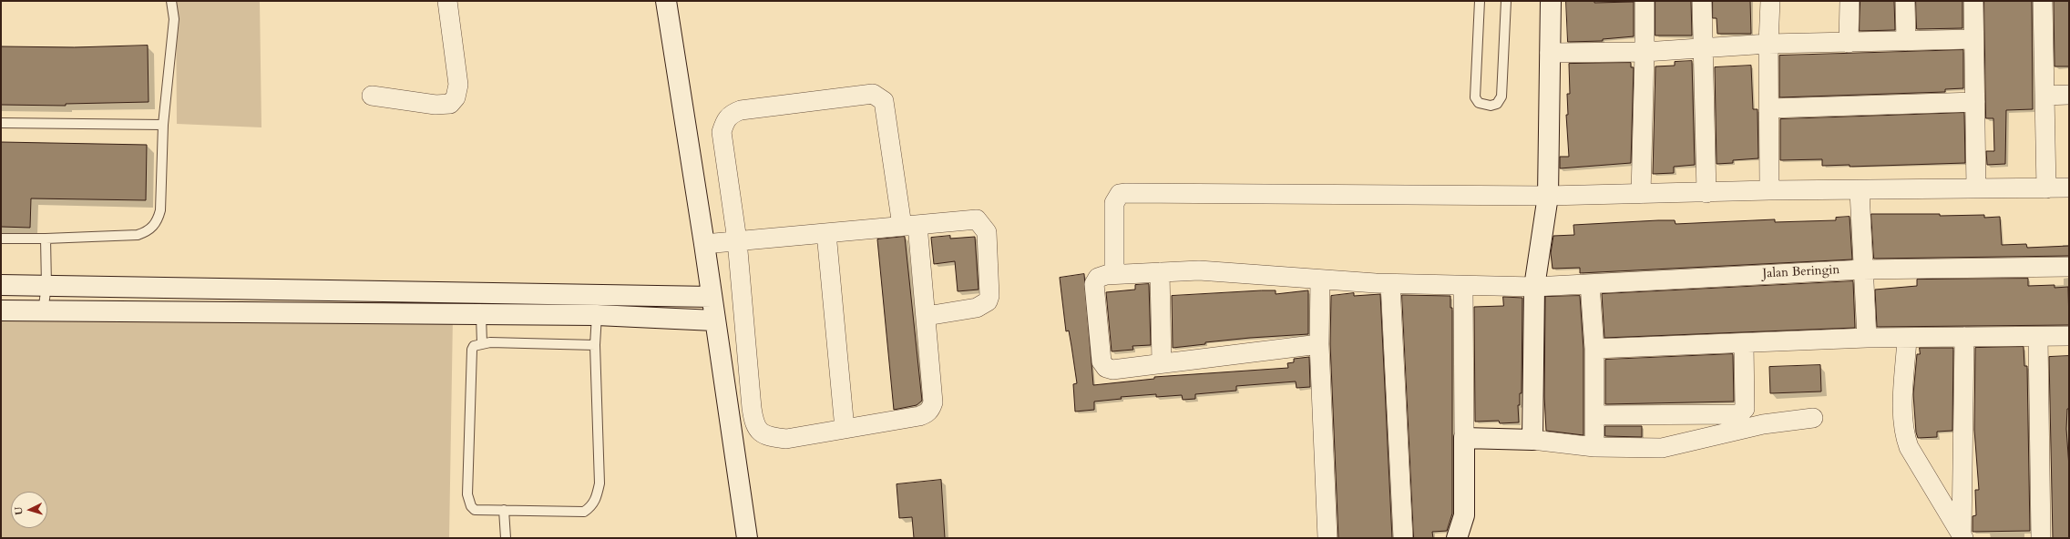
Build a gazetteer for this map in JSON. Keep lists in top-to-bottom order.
{
  "streets": {
    "street": ["Jalan Beringin"]
  },
  "north": "left"
}
